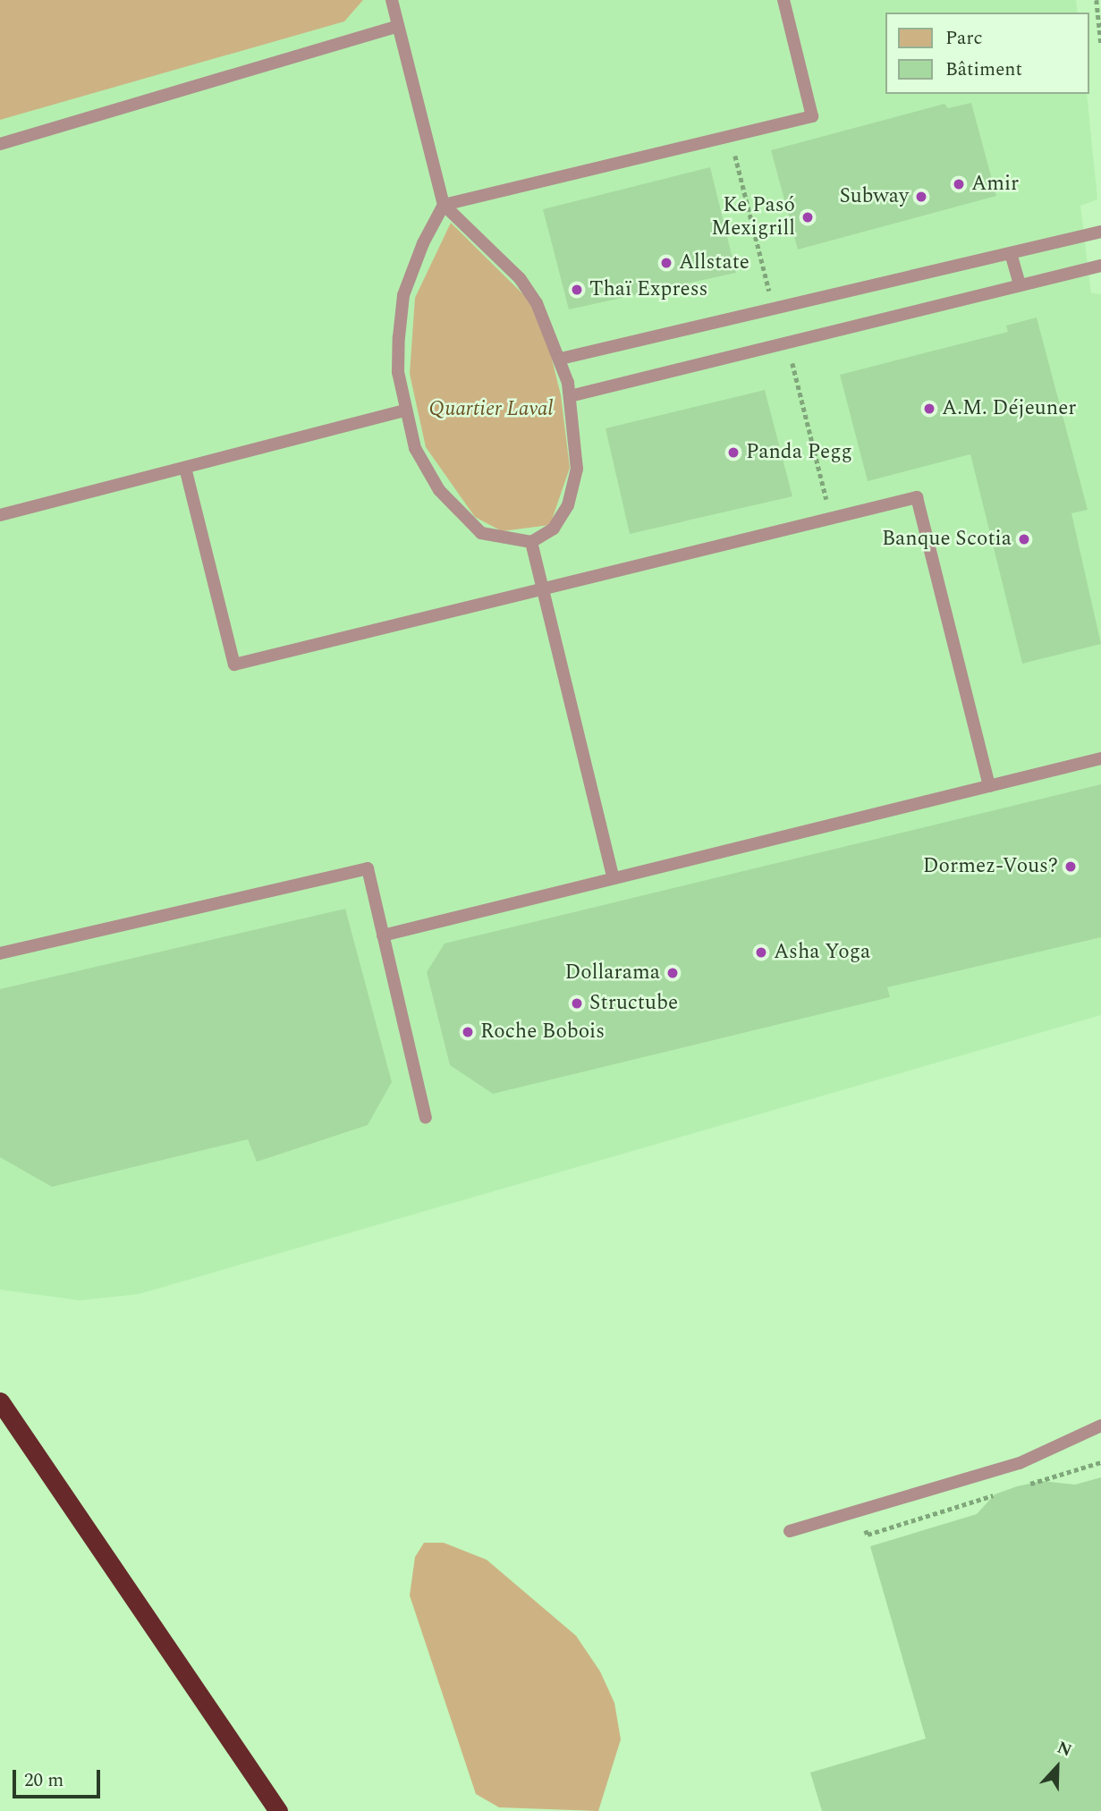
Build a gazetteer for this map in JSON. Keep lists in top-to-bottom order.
{
  "parks": ["Quartier Laval"],
  "places": [
    "Amir",
    "Subway",
    "Ke Pasó Mexigrill",
    "Allstate",
    "Thaï Express",
    "A.M. Déjeuner",
    "Panda Pegg",
    "Banque Scotia",
    "Dormez-Vous?",
    "Asha Yoga",
    "Dollarama",
    "Structube",
    "Roche Bobois"
  ],
  "legend": ["Parc", "Bâtiment"],
  "scale_bar": "20 m",
  "north": "top"
}
